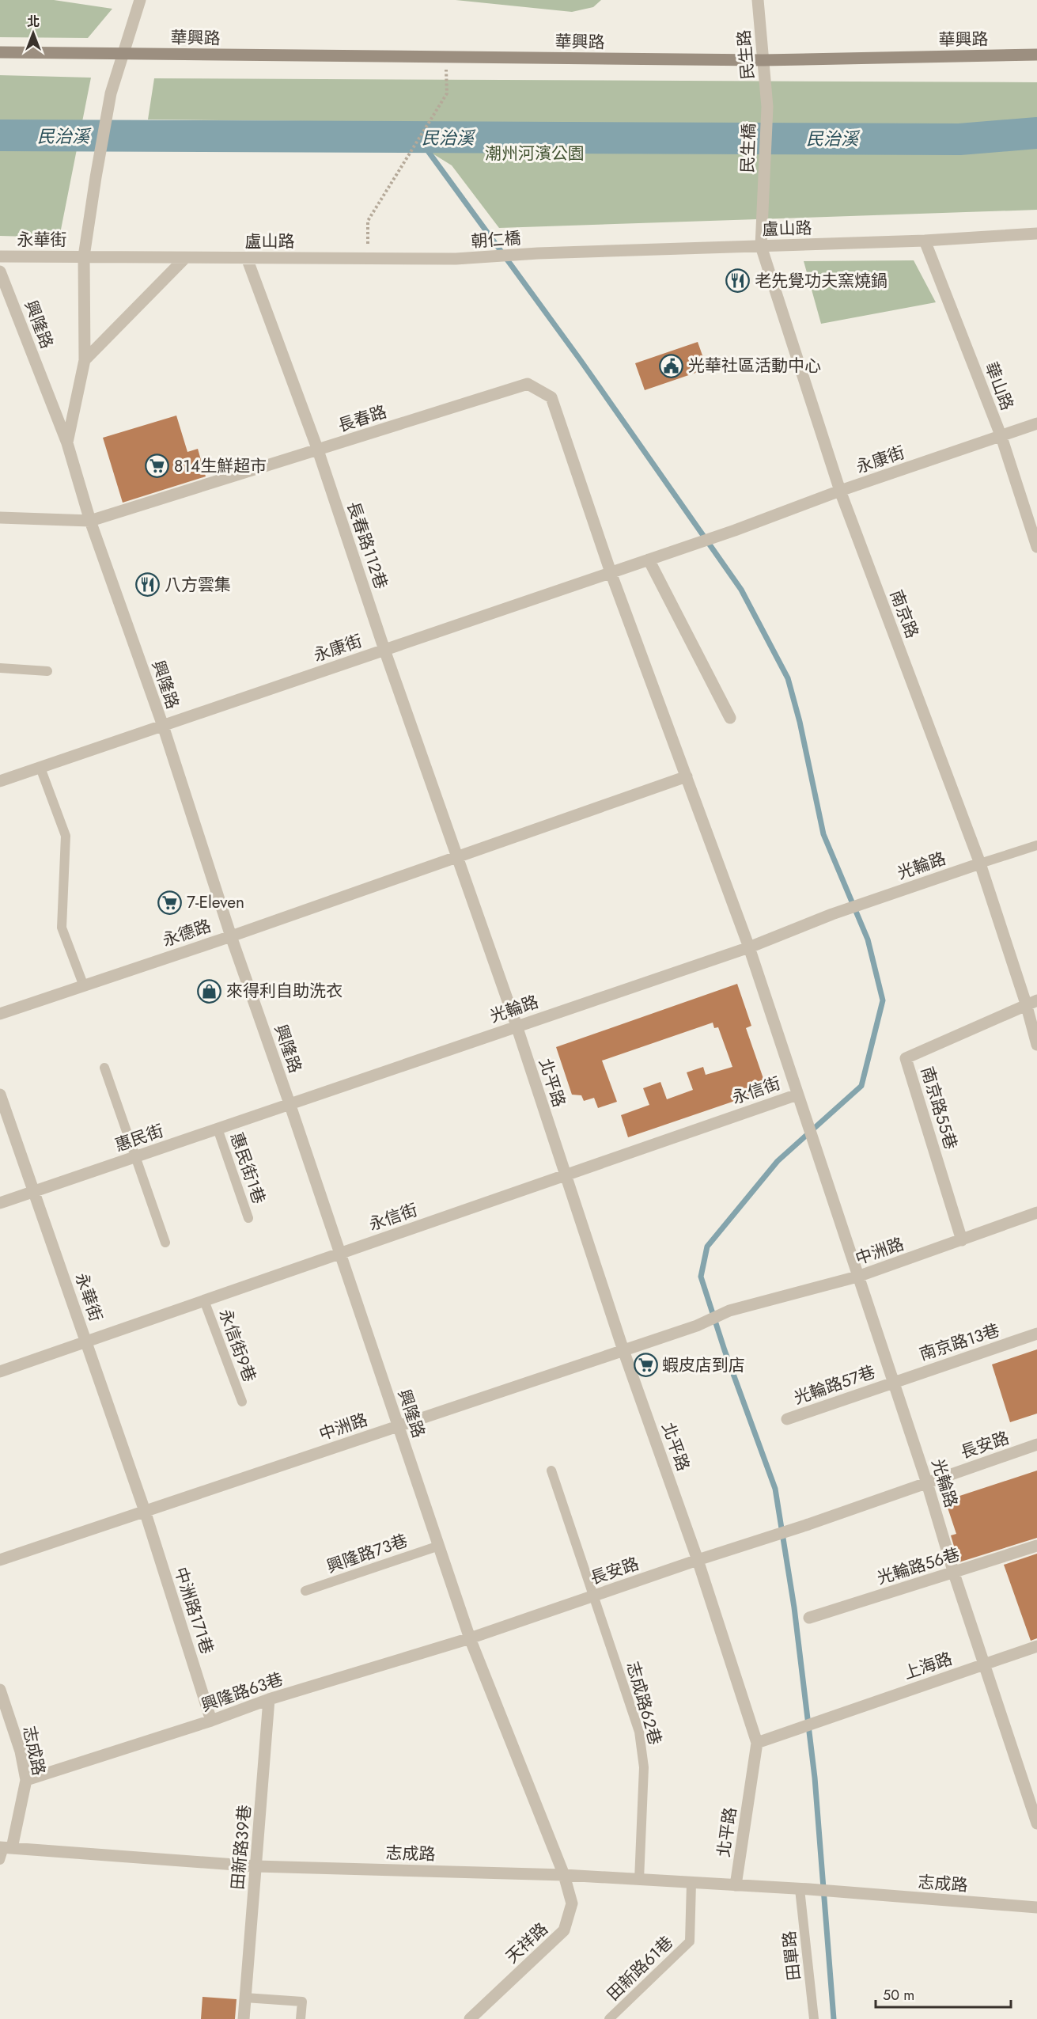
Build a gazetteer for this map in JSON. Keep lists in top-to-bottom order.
{
  "streets": {
    "street": [
      "華興路",
      "民生路",
      "民生橋",
      "盧山路",
      "永華街",
      "朝仁橋",
      "興隆路",
      "華山路",
      "長春路",
      "永康街",
      "長春路112巷",
      "南京路",
      "光輪路",
      "永德路",
      "北平路",
      "永信街",
      "南京路55巷",
      "惠民街",
      "中洲路",
      "南京路13巷",
      "光輪路57巷",
      "長安路",
      "光輪路56巷",
      "中洲路171巷",
      "上海路",
      "興隆路63巷",
      "志成路",
      "田新路39巷",
      "天祥路"
    ],
    "lane": [
      "惠民街1巷",
      "永信街9巷",
      "興隆路73巷",
      "志成路62巷",
      "田單路",
      "田新路61巷"
    ]
  },
  "crossings": [
    ["華興路", "民生路"],
    ["華興路", "興隆路"],
    ["民生路", "民生橋"],
    ["民生橋", "南京路"],
    ["盧山路", "永華街"],
    ["盧山路", "朝仁橋"],
    ["盧山路", "興隆路"],
    ["盧山路", "華山路"],
    ["盧山路", "長春路112巷"],
    ["盧山路", "南京路"],
    ["永華街", "興隆路"],
    ["永華街", "永信街"],
    ["永華街", "惠民街"],
    ["永華街", "中洲路"],
    ["永華街", "中洲路171巷"],
    ["興隆路", "長春路"],
    ["興隆路", "永康街"],
    ["興隆路", "光輪路"],
    ["興隆路", "永德路"],
    ["興隆路", "永信街"],
    ["興隆路", "惠民街"],
    ["興隆路", "中洲路"],
    ["興隆路", "長安路"],
    ["興隆路", "興隆路73巷"],
    ["興隆路", "興隆路63巷"],
    ["興隆路", "天祥路"],
    ["華山路", "永康街"],
    ["長春路", "永康街"],
    ["長春路", "長春路112巷"],
    ["長春路", "光輪路"],
    ["長春路", "永德路"],
    ["永康街", "長春路112巷"],
    ["永康街", "南京路"],
    ["長春路112巷", "永德路"],
    ["長春路112巷", "北平路"],
    ["南京路", "光輪路"],
    ["南京路", "南京路55巷"],
    ["光輪路", "北平路"],
    ["光輪路", "永信街"],
    ["光輪路", "惠民街"],
    ["光輪路", "中洲路"],
    ["光輪路", "南京路13巷"],
    ["光輪路", "光輪路57巷"],
    ["光輪路", "長安路"],
    ["光輪路", "光輪路56巷"],
    ["光輪路", "上海路"],
    ["永德路", "北平路"],
    ["北平路", "永信街"],
    ["北平路", "中洲路"],
    ["北平路", "長安路"],
    ["北平路", "上海路"],
    ["北平路", "志成路"],
    ["永信街", "永信街9巷"],
    ["南京路55巷", "中洲路"],
    ["惠民街", "惠民街1巷"],
    ["中洲路", "中洲路171巷"],
    ["南京路13巷", "光輪路57巷"],
    ["長安路", "興隆路63巷"],
    ["長安路", "志成路62巷"],
    ["長安路", "天祥路"],
    ["中洲路171巷", "興隆路63巷"],
    ["興隆路63巷", "志成路"],
    ["興隆路63巷", "田新路39巷"],
    ["興隆路63巷", "天祥路"],
    ["志成路62巷", "志成路"],
    ["志成路", "田新路39巷"],
    ["志成路", "天祥路"],
    ["志成路", "田單路"],
    ["志成路", "田新路61巷"]
  ],
  "water": ["民治溪"],
  "parks": ["潮州河濱公園"],
  "places": {
    "restaurant": ["老先覺功夫窯燒鍋", "八方雲集"],
    "public building": ["光華社區活動中心"],
    "supermarket": ["814生鮮超市", "7-Eleven", "蝦皮店到店"],
    "shop": ["來得利自助洗衣"]
  },
  "scale_bar": "50 m",
  "north": "top"
}
